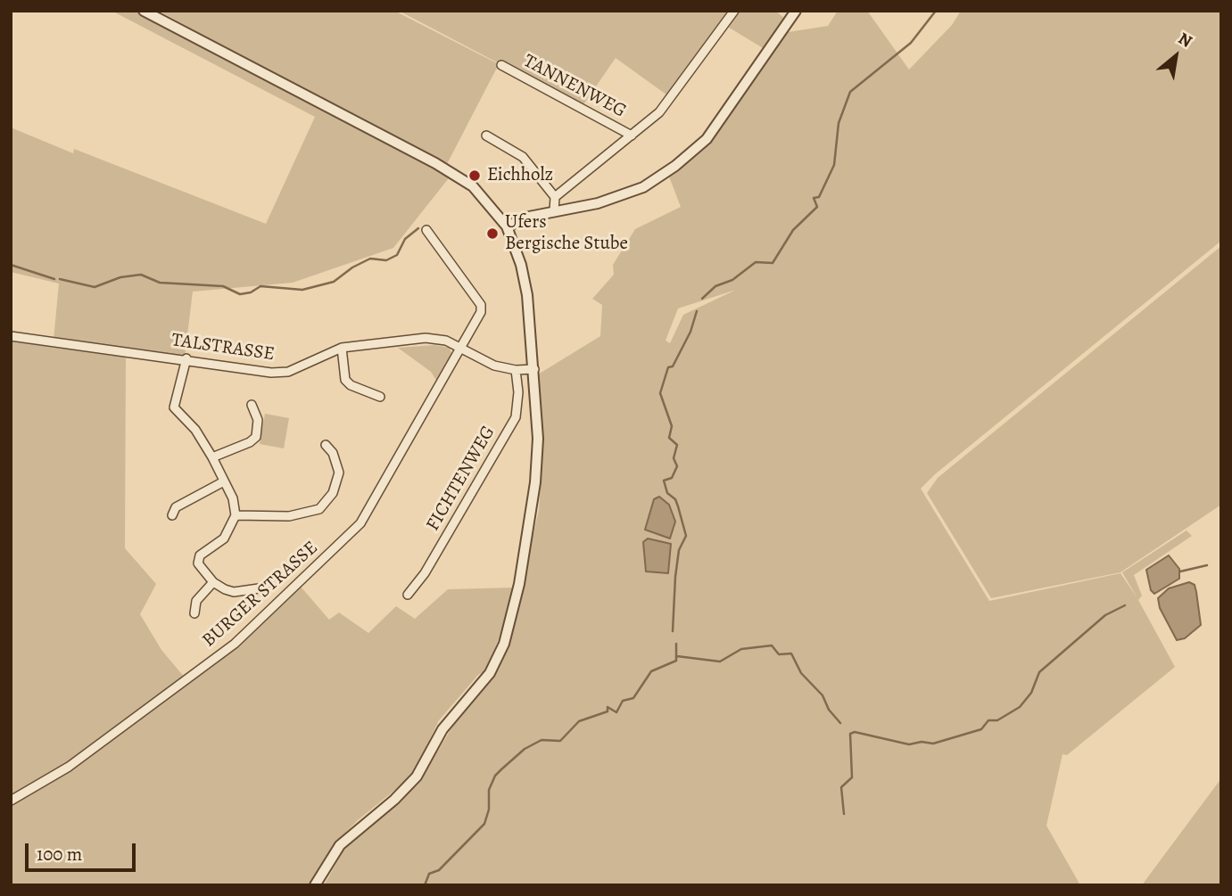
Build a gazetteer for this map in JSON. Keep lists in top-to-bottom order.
{
  "streets": {
    "street": [
      "TANNENWEG",
      "TALSTRASSE",
      "FICHTENWEG",
      "BURGER STRASSE"
    ]
  },
  "crossings": [
    ["TALSTRASSE", "FICHTENWEG"],
    ["TALSTRASSE", "BURGER STRASSE"]
  ],
  "places": ["Eichholz", "Ufers Bergische Stube"],
  "scale_bar": "100 m",
  "north": "top right"
}
